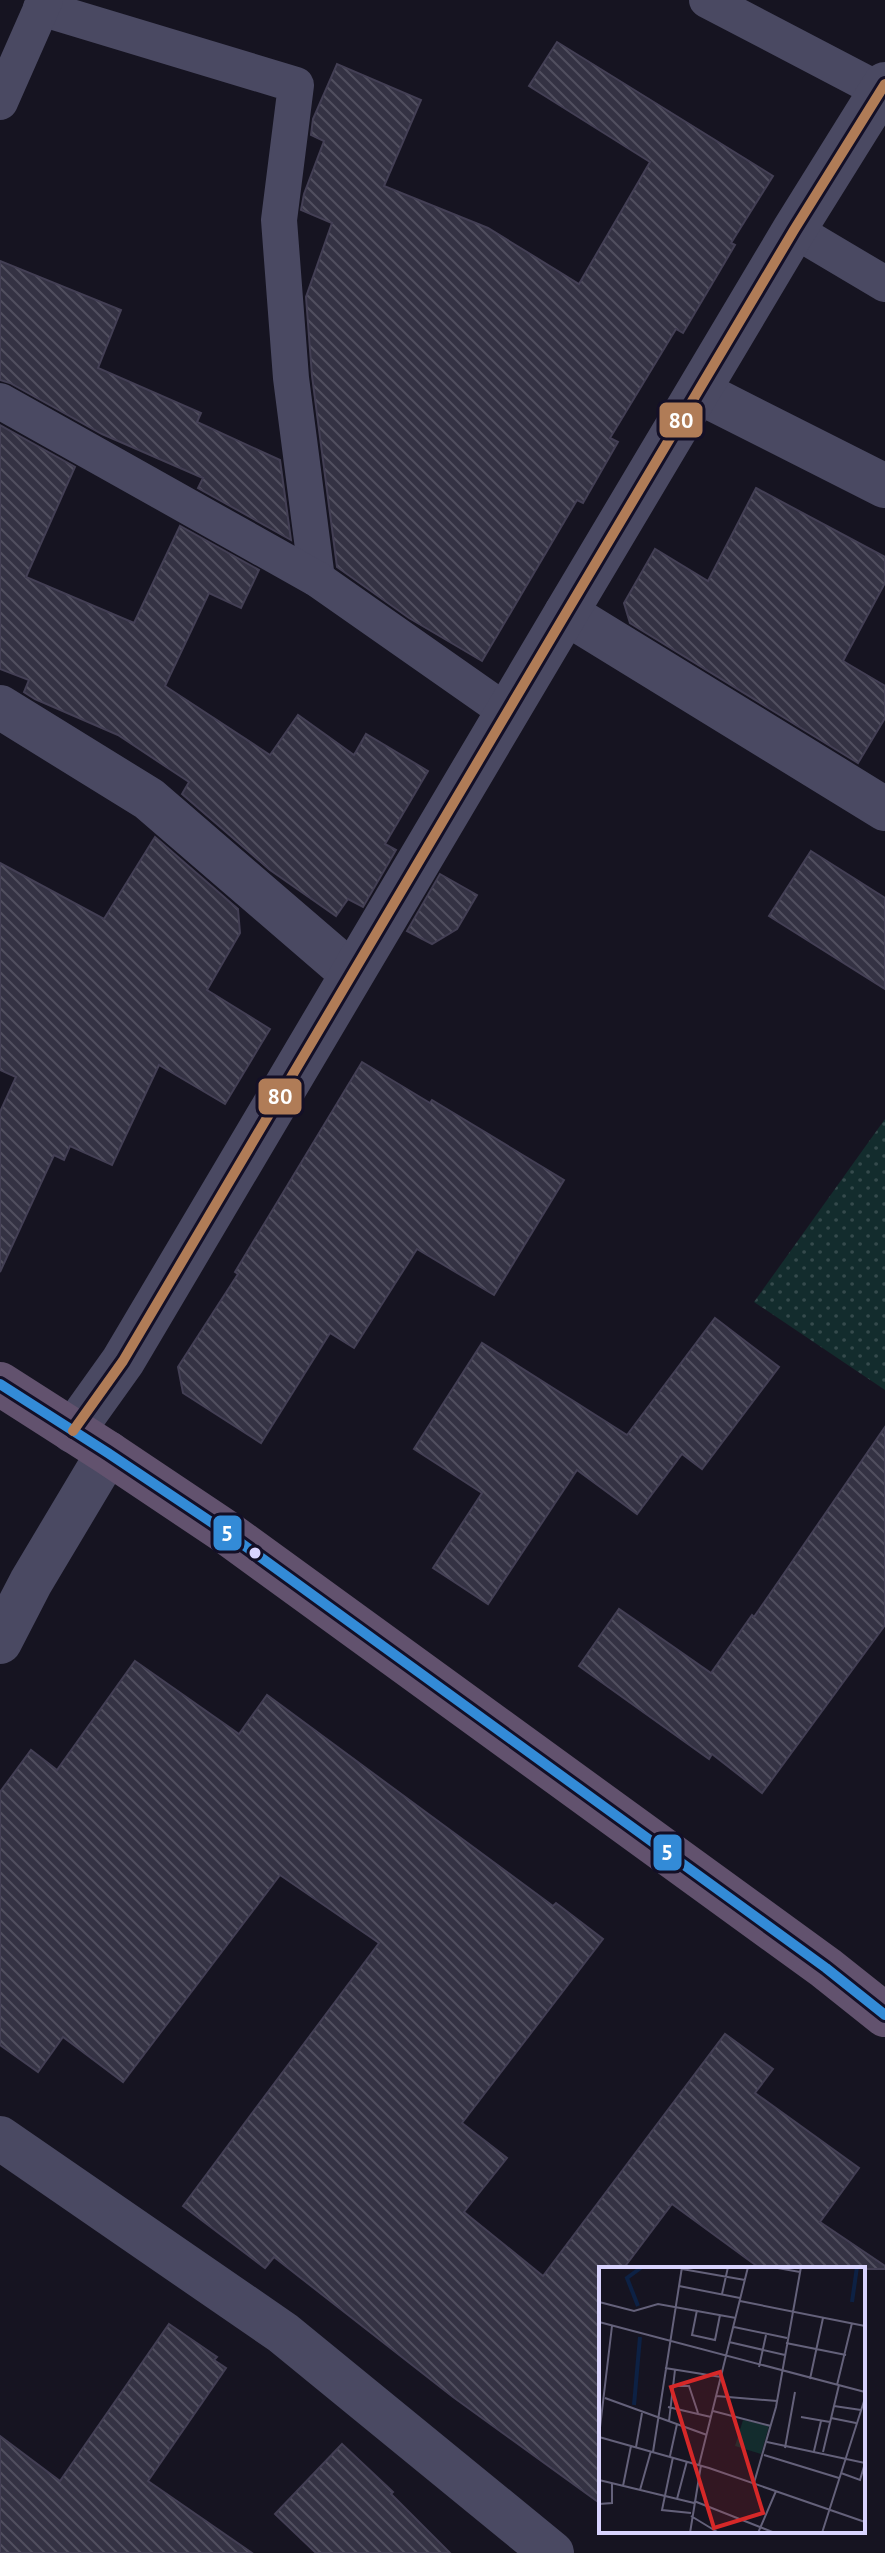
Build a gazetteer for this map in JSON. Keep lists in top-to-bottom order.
{
  "lines": ["transit line 80", "transit line 5"]
}
